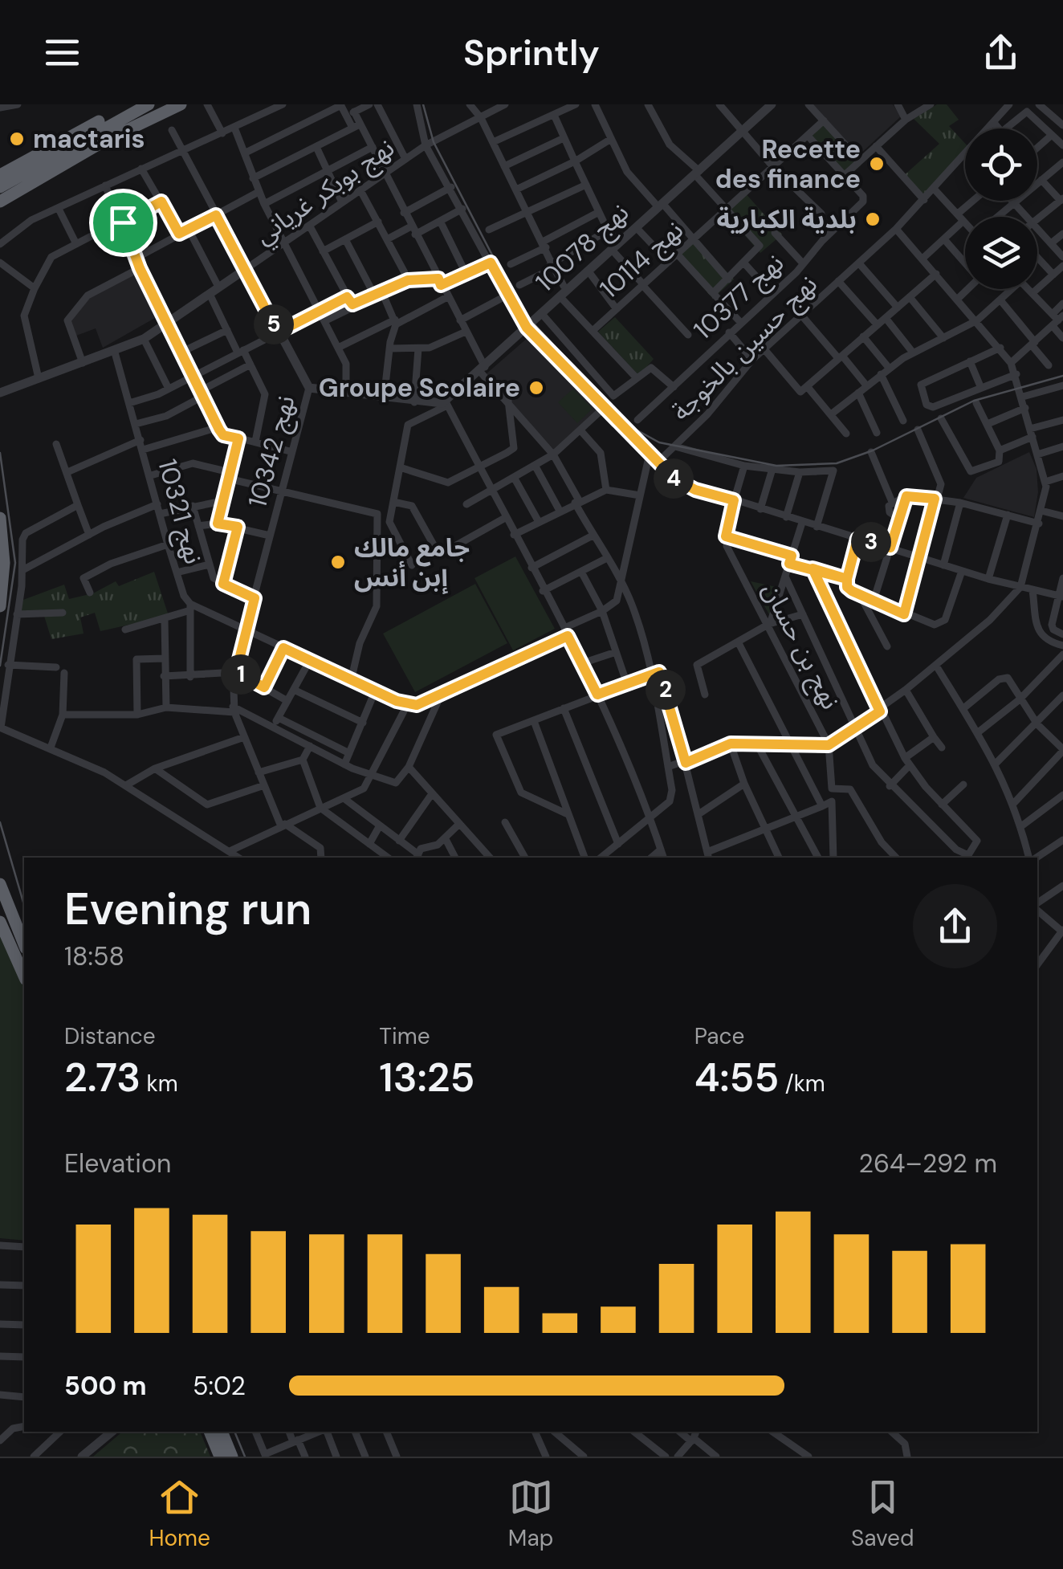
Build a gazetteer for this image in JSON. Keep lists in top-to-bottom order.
{
  "streets": {
    "street": [
      "نهج بوبكر غرياني",
      "نهج 10078",
      "نهج 10114",
      "نهج 10377",
      "نهج حسين بالخوجة",
      "نهج 10342",
      "نهج 10321",
      "نهج بن حسان"
    ]
  },
  "crossings": [
    ["نهج 10078", "نهج 10114"],
    ["نهج 10342", "نهج 10321"]
  ],
  "places": [
    "mactaris",
    "Recette des finance",
    "بلدية الكبارية",
    "Groupe Scolaire",
    "جامع مالك إبن أنس"
  ],
  "page": {
    "header": "Sprintly",
    "pins": [
      "5",
      "4",
      "3",
      "1",
      "2"
    ],
    "heading": ["Evening run", "18:58"],
    "stats": [
      ["Distance", "2.73 km"],
      ["Time", "13:25"],
      ["Pace", "4:55 /km"]
    ],
    "chart": ["Elevation", "264–292 m"],
    "list": [
      {
        "name": "500 m",
        "note": "5:02"
      }
    ],
    "tabs": ["Home", "Map", "Saved"]
  }
}
